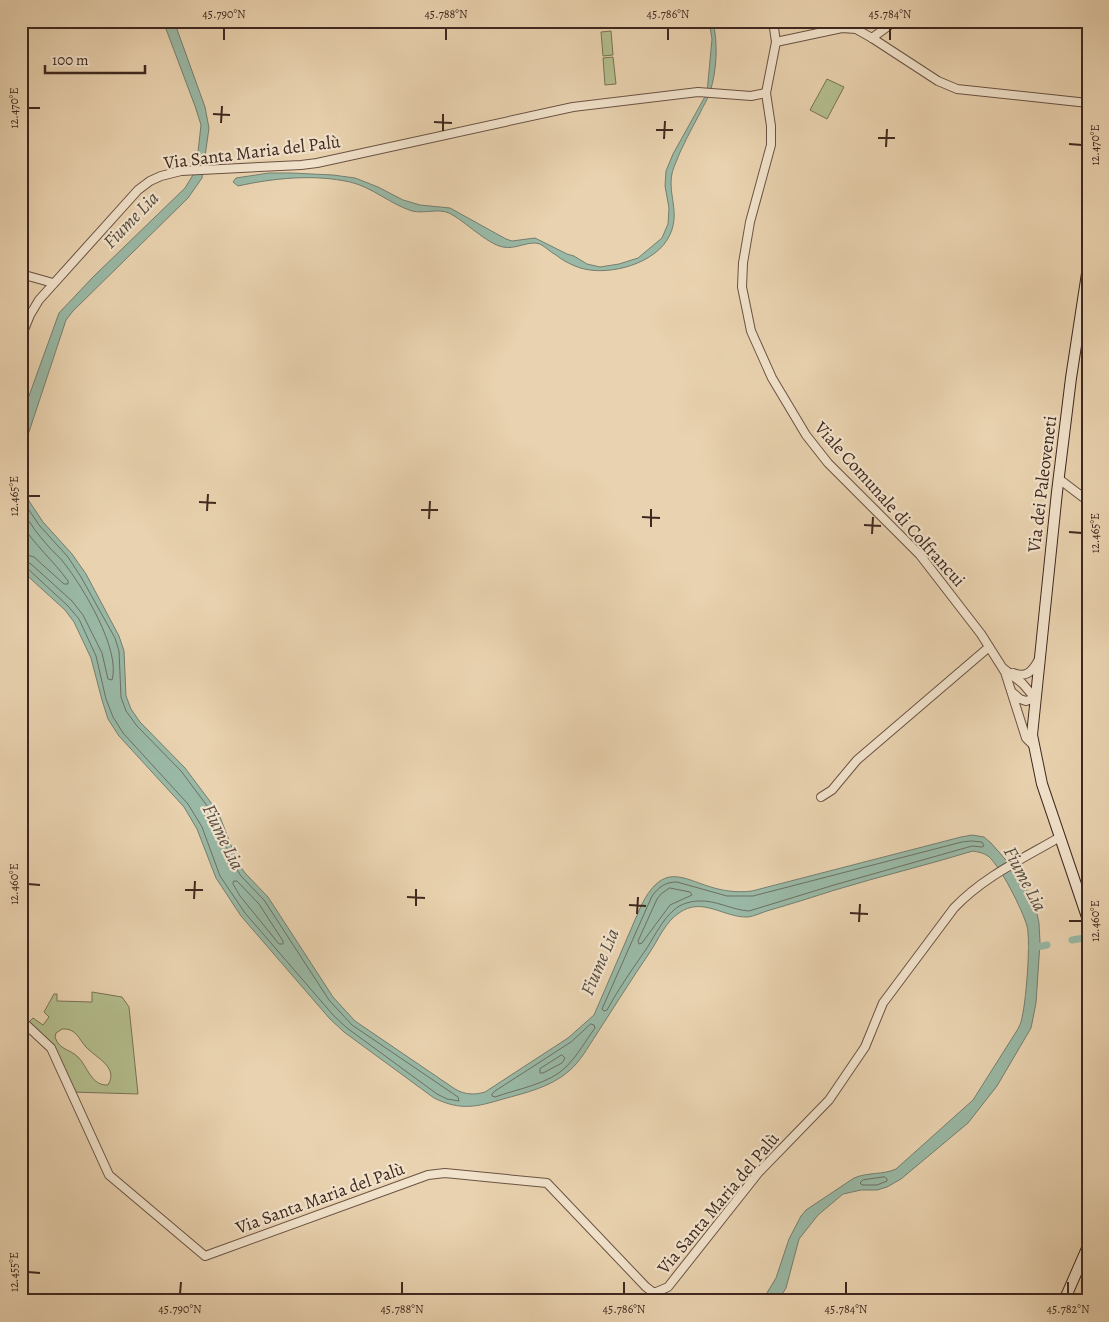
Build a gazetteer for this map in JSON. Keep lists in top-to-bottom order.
{
  "streets": {
    "main road": ["Via dei Paleoveneti"],
    "street": ["Via Santa Maria del Palù", "Viale Comunale di Colfrancui"]
  },
  "crossings": [
    ["Via Santa Maria del Palù", "Via dei Paleoveneti"],
    ["Via Santa Maria del Palù", "Viale Comunale di Colfrancui"],
    ["Via dei Paleoveneti", "Viale Comunale di Colfrancui"]
  ],
  "water": ["Fiume Lia"],
  "scale_bar": "100 m",
  "coordinates": [
    "45.790°N",
    "45.788°N",
    "45.786°N",
    "45.784°N",
    "12.470°E",
    "12.465°E",
    "12.460°E",
    "12.455°E",
    "45.782°N"
  ]
}
